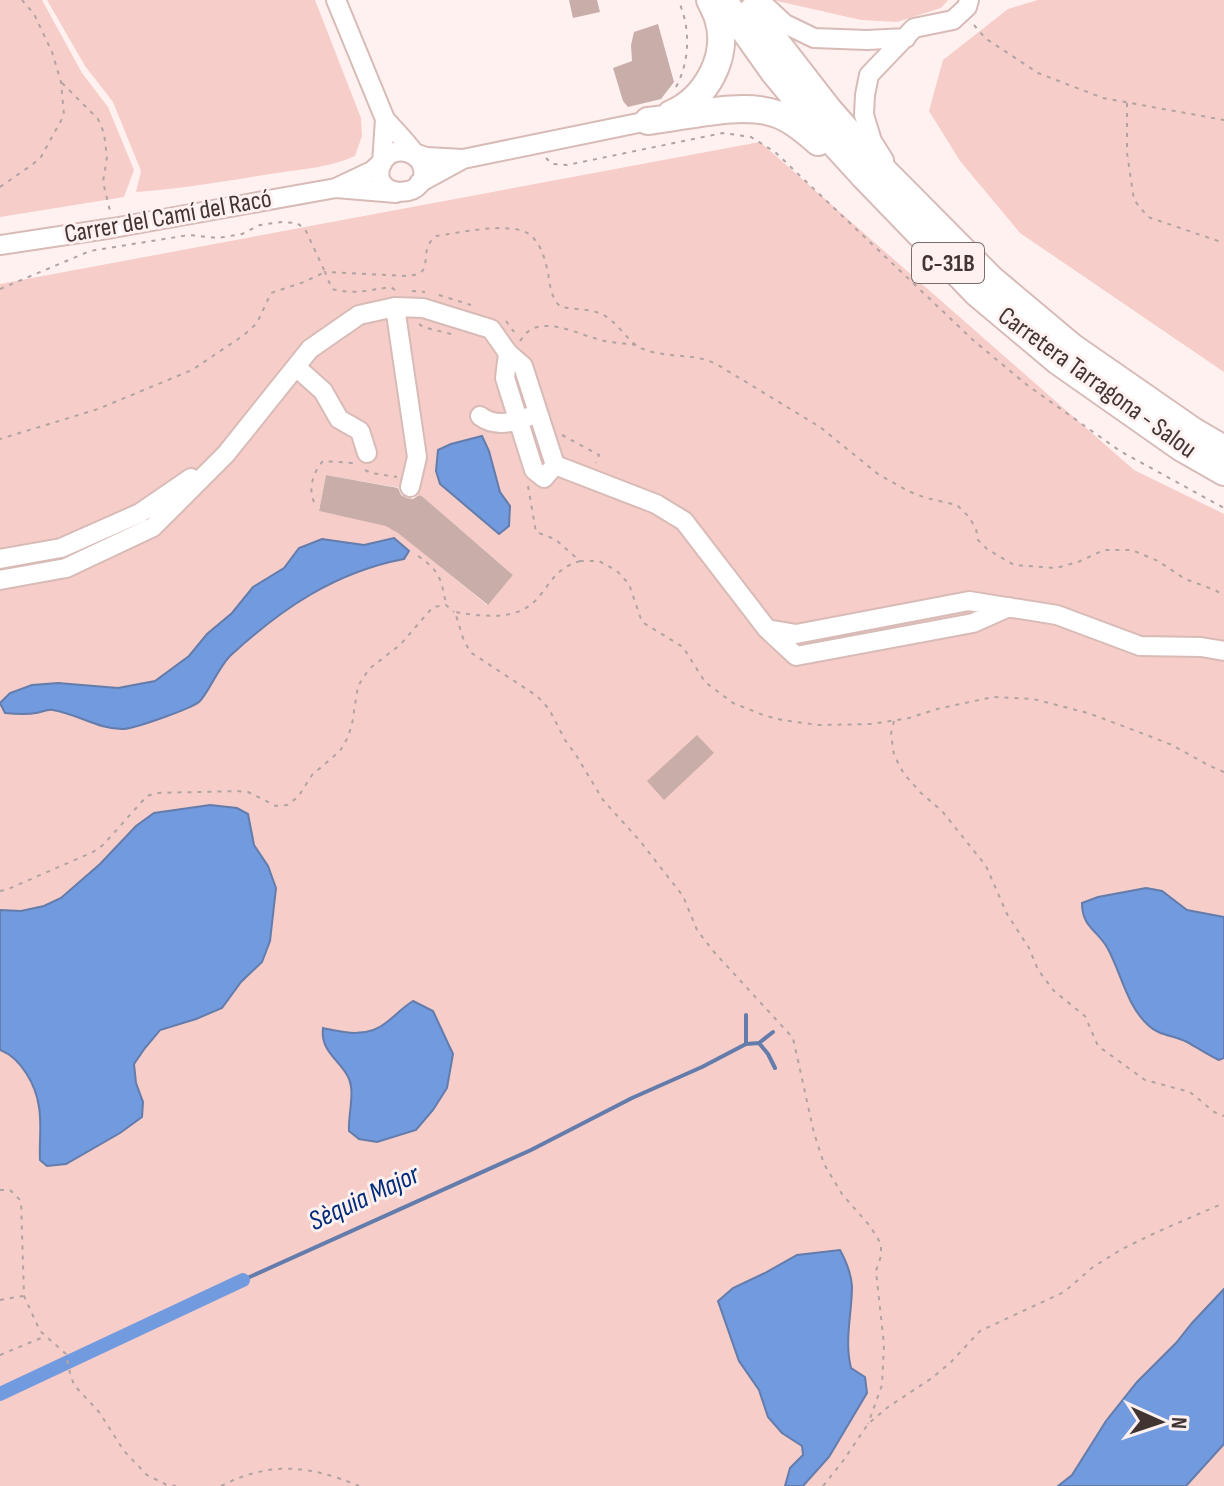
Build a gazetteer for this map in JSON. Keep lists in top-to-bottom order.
{
  "streets": {
    "highway": ["C-31B", "Carretera Tarragona - Salou"],
    "street": ["Carrer del Camí del Racó"]
  },
  "water": ["Sèquia Major"],
  "north": "right"
}
